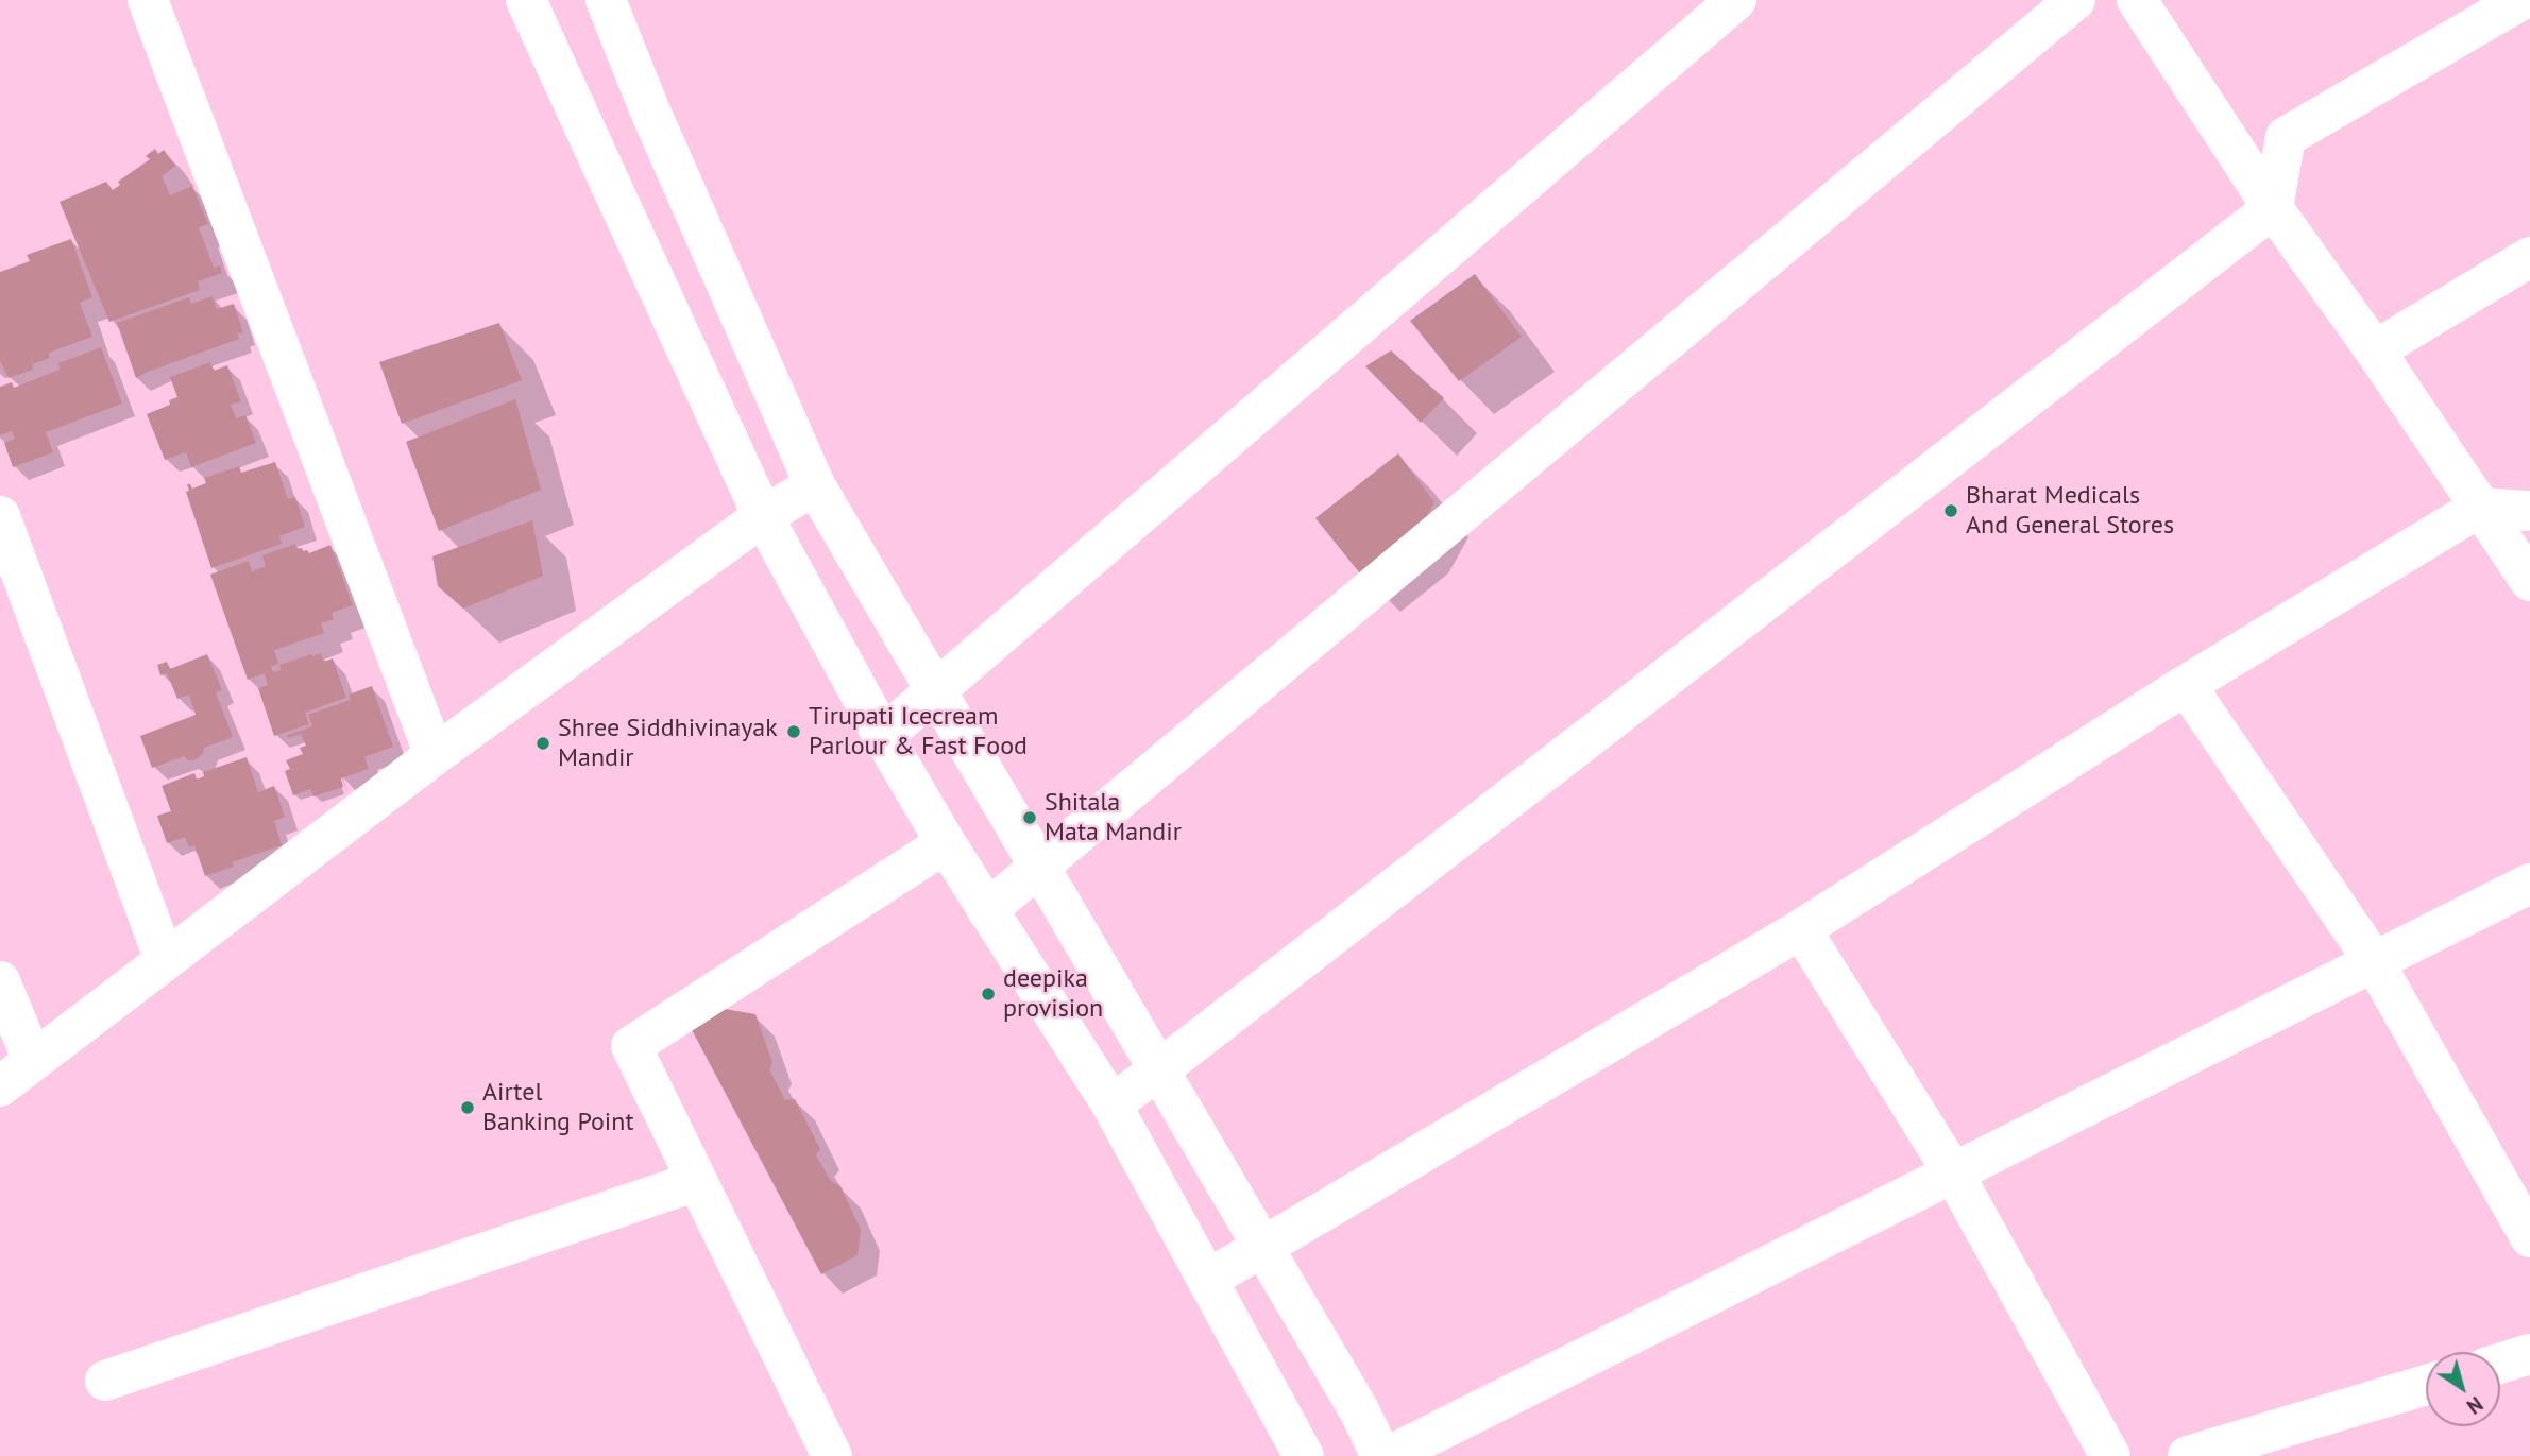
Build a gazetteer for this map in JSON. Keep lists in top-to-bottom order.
{
  "places": [
    "Bharat Medicals And General Stores",
    "Tirupati Icecream Parlour & Fast Food",
    "Shree Siddhivinayak Mandir",
    "Shitala Mata Mandir",
    "deepika provision",
    "Airtel Banking Point"
  ],
  "north": "bottom right"
}
